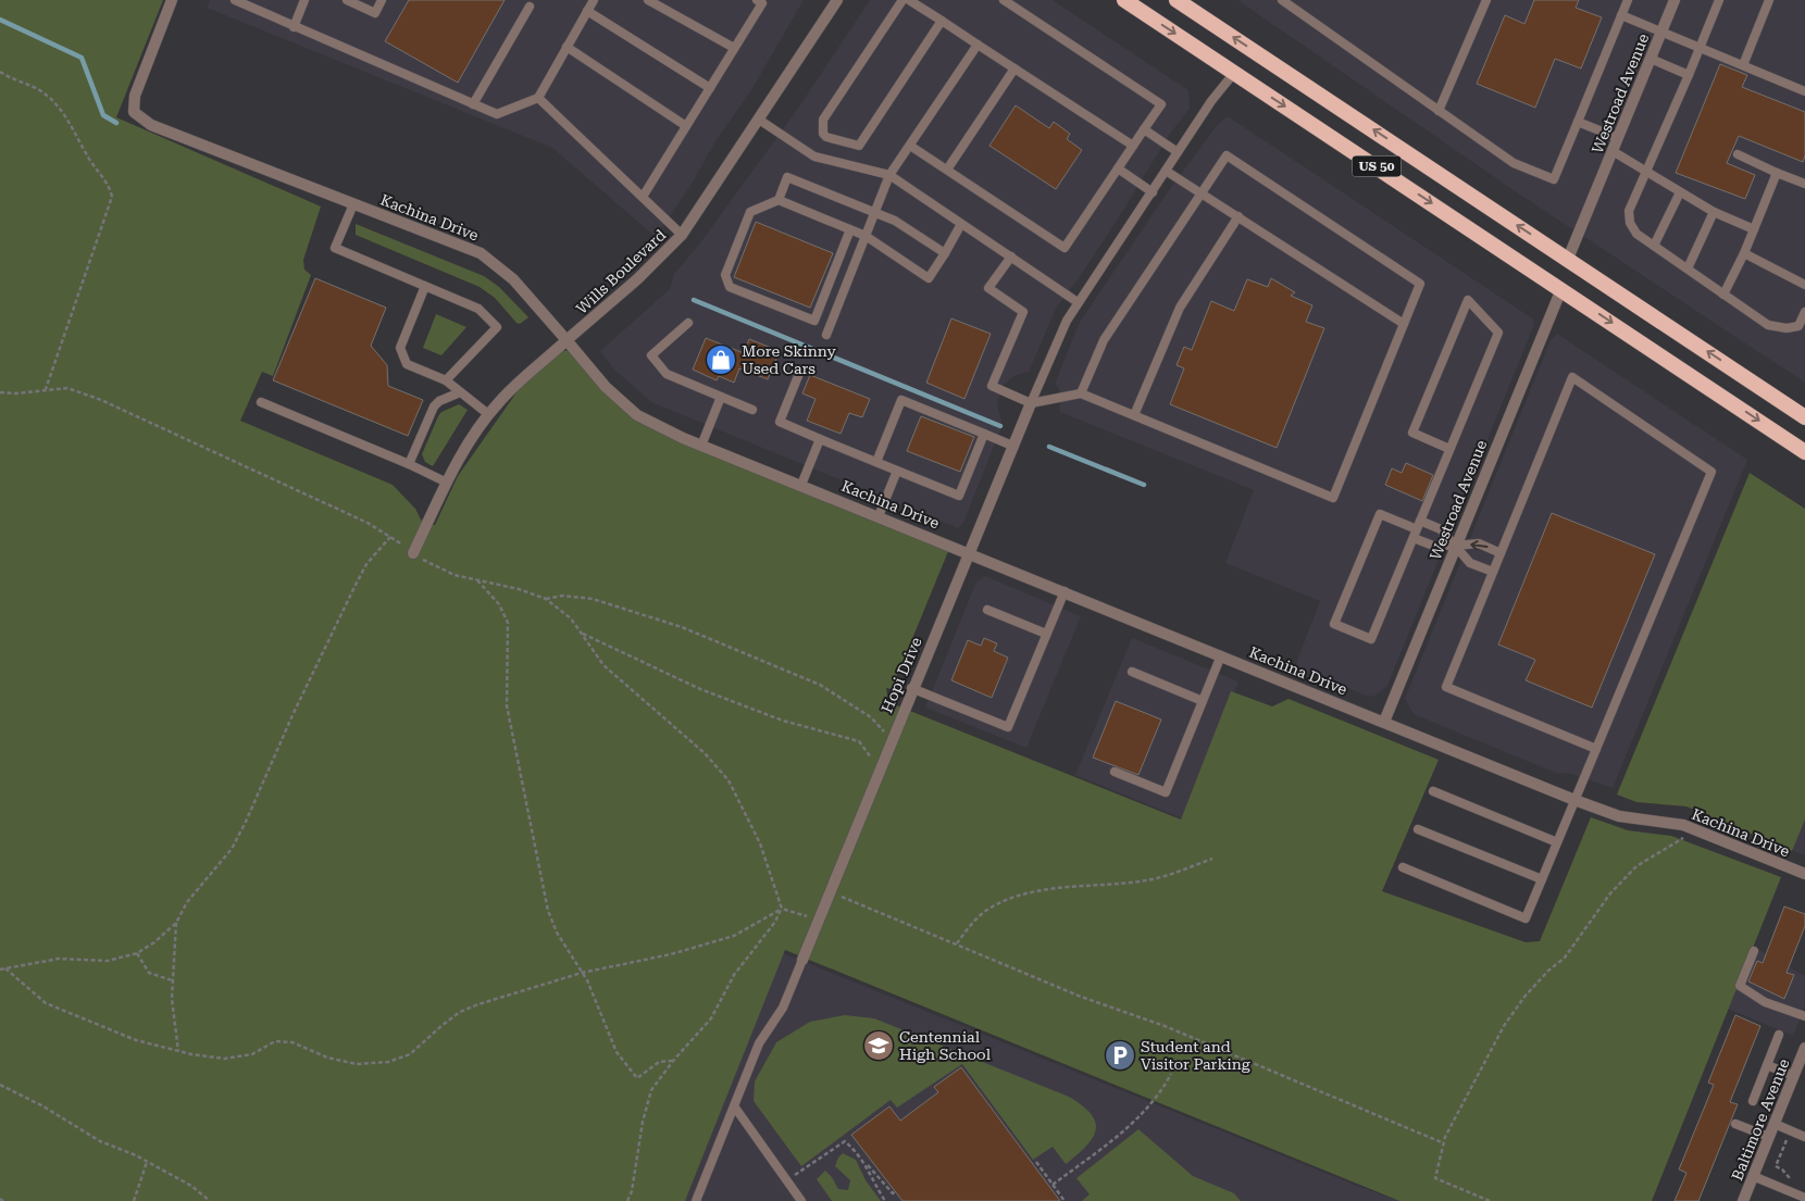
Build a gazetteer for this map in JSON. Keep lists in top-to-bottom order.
{
  "streets": {
    "highway": ["US 50"],
    "street": [
      "Westroad Avenue",
      "Kachina Drive",
      "Wills Boulevard",
      "Hopi Drive",
      "Baltimore Avenue"
    ]
  },
  "crossings": [
    ["Westroad Avenue", "US 50"],
    ["Westroad Avenue", "Kachina Drive"],
    ["Kachina Drive", "Wills Boulevard"],
    ["Kachina Drive", "Hopi Drive"]
  ],
  "places": {
    "shop": ["More Skinny Used Cars"],
    "school or university": ["Centennial High School"],
    "parking": ["Student and Visitor Parking"]
  }
}
